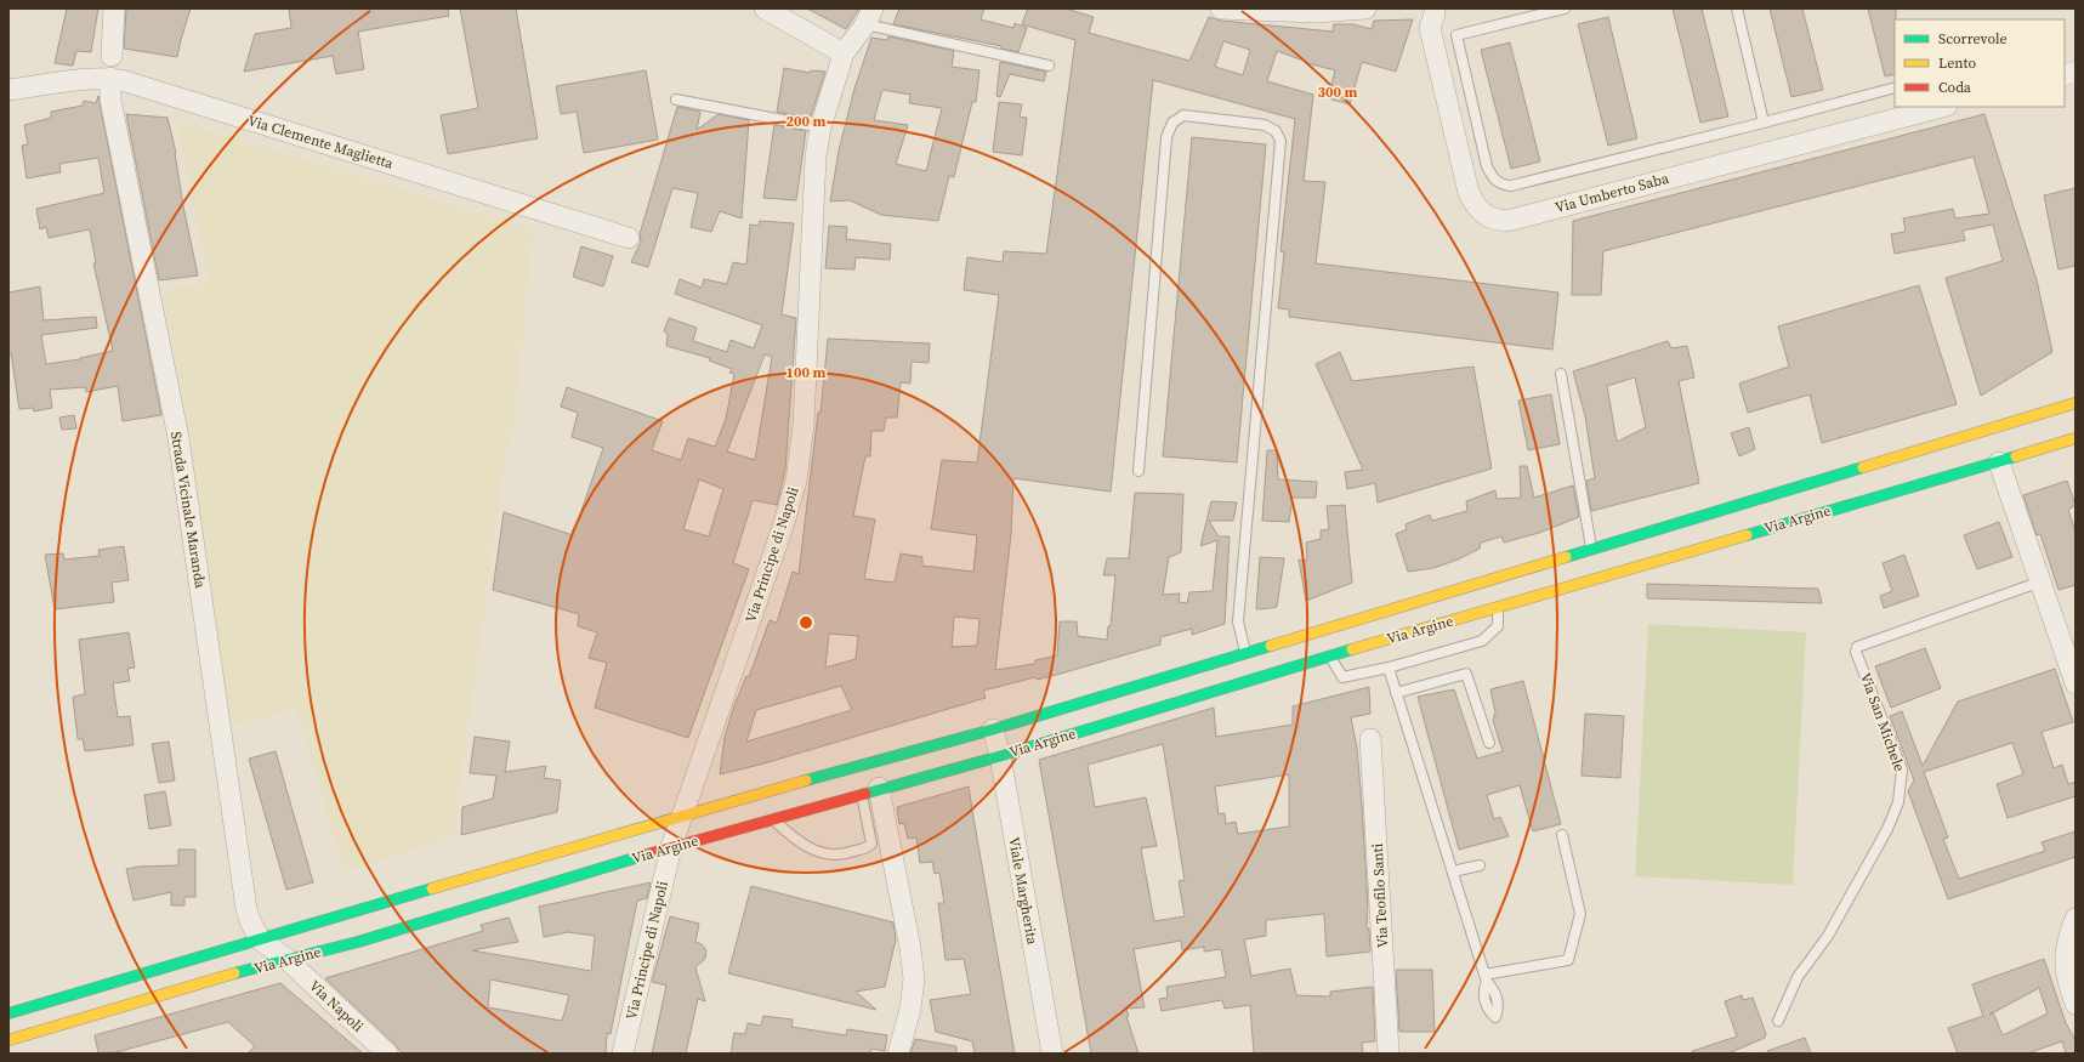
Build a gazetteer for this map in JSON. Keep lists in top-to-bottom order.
{
  "streets": {
    "street": [
      "Via Clemente Maglietta",
      "Via Umberto Saba",
      "Strada Vicinale Maranda",
      "Via Argine",
      "Via Principe di Napoli",
      "Viale Margherita",
      "Via Teofilo Santi",
      "Via Napoli"
    ],
    "lane": ["Via San Michele"]
  },
  "crossings": [
    ["Via Clemente Maglietta", "Strada Vicinale Maranda"],
    ["Strada Vicinale Maranda", "Via Argine"],
    ["Strada Vicinale Maranda", "Via Napoli"],
    ["Via Argine", "Via Principe di Napoli"],
    ["Via Argine", "Viale Margherita"],
    ["Via Argine", "Via Napoli"]
  ],
  "legend": ["Scorrevole", "Lento", "Coda"],
  "rings": ["300 m", "200 m", "100 m"]
}
